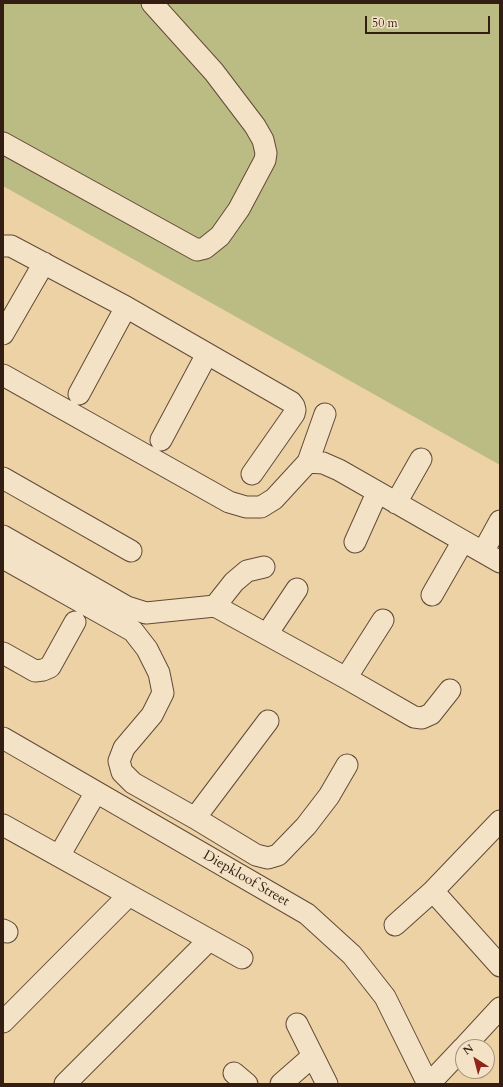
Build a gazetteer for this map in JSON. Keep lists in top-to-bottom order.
{
  "streets": {
    "street": ["Diepkloof Street"]
  },
  "scale_bar": "50 m",
  "north": "top left"
}
